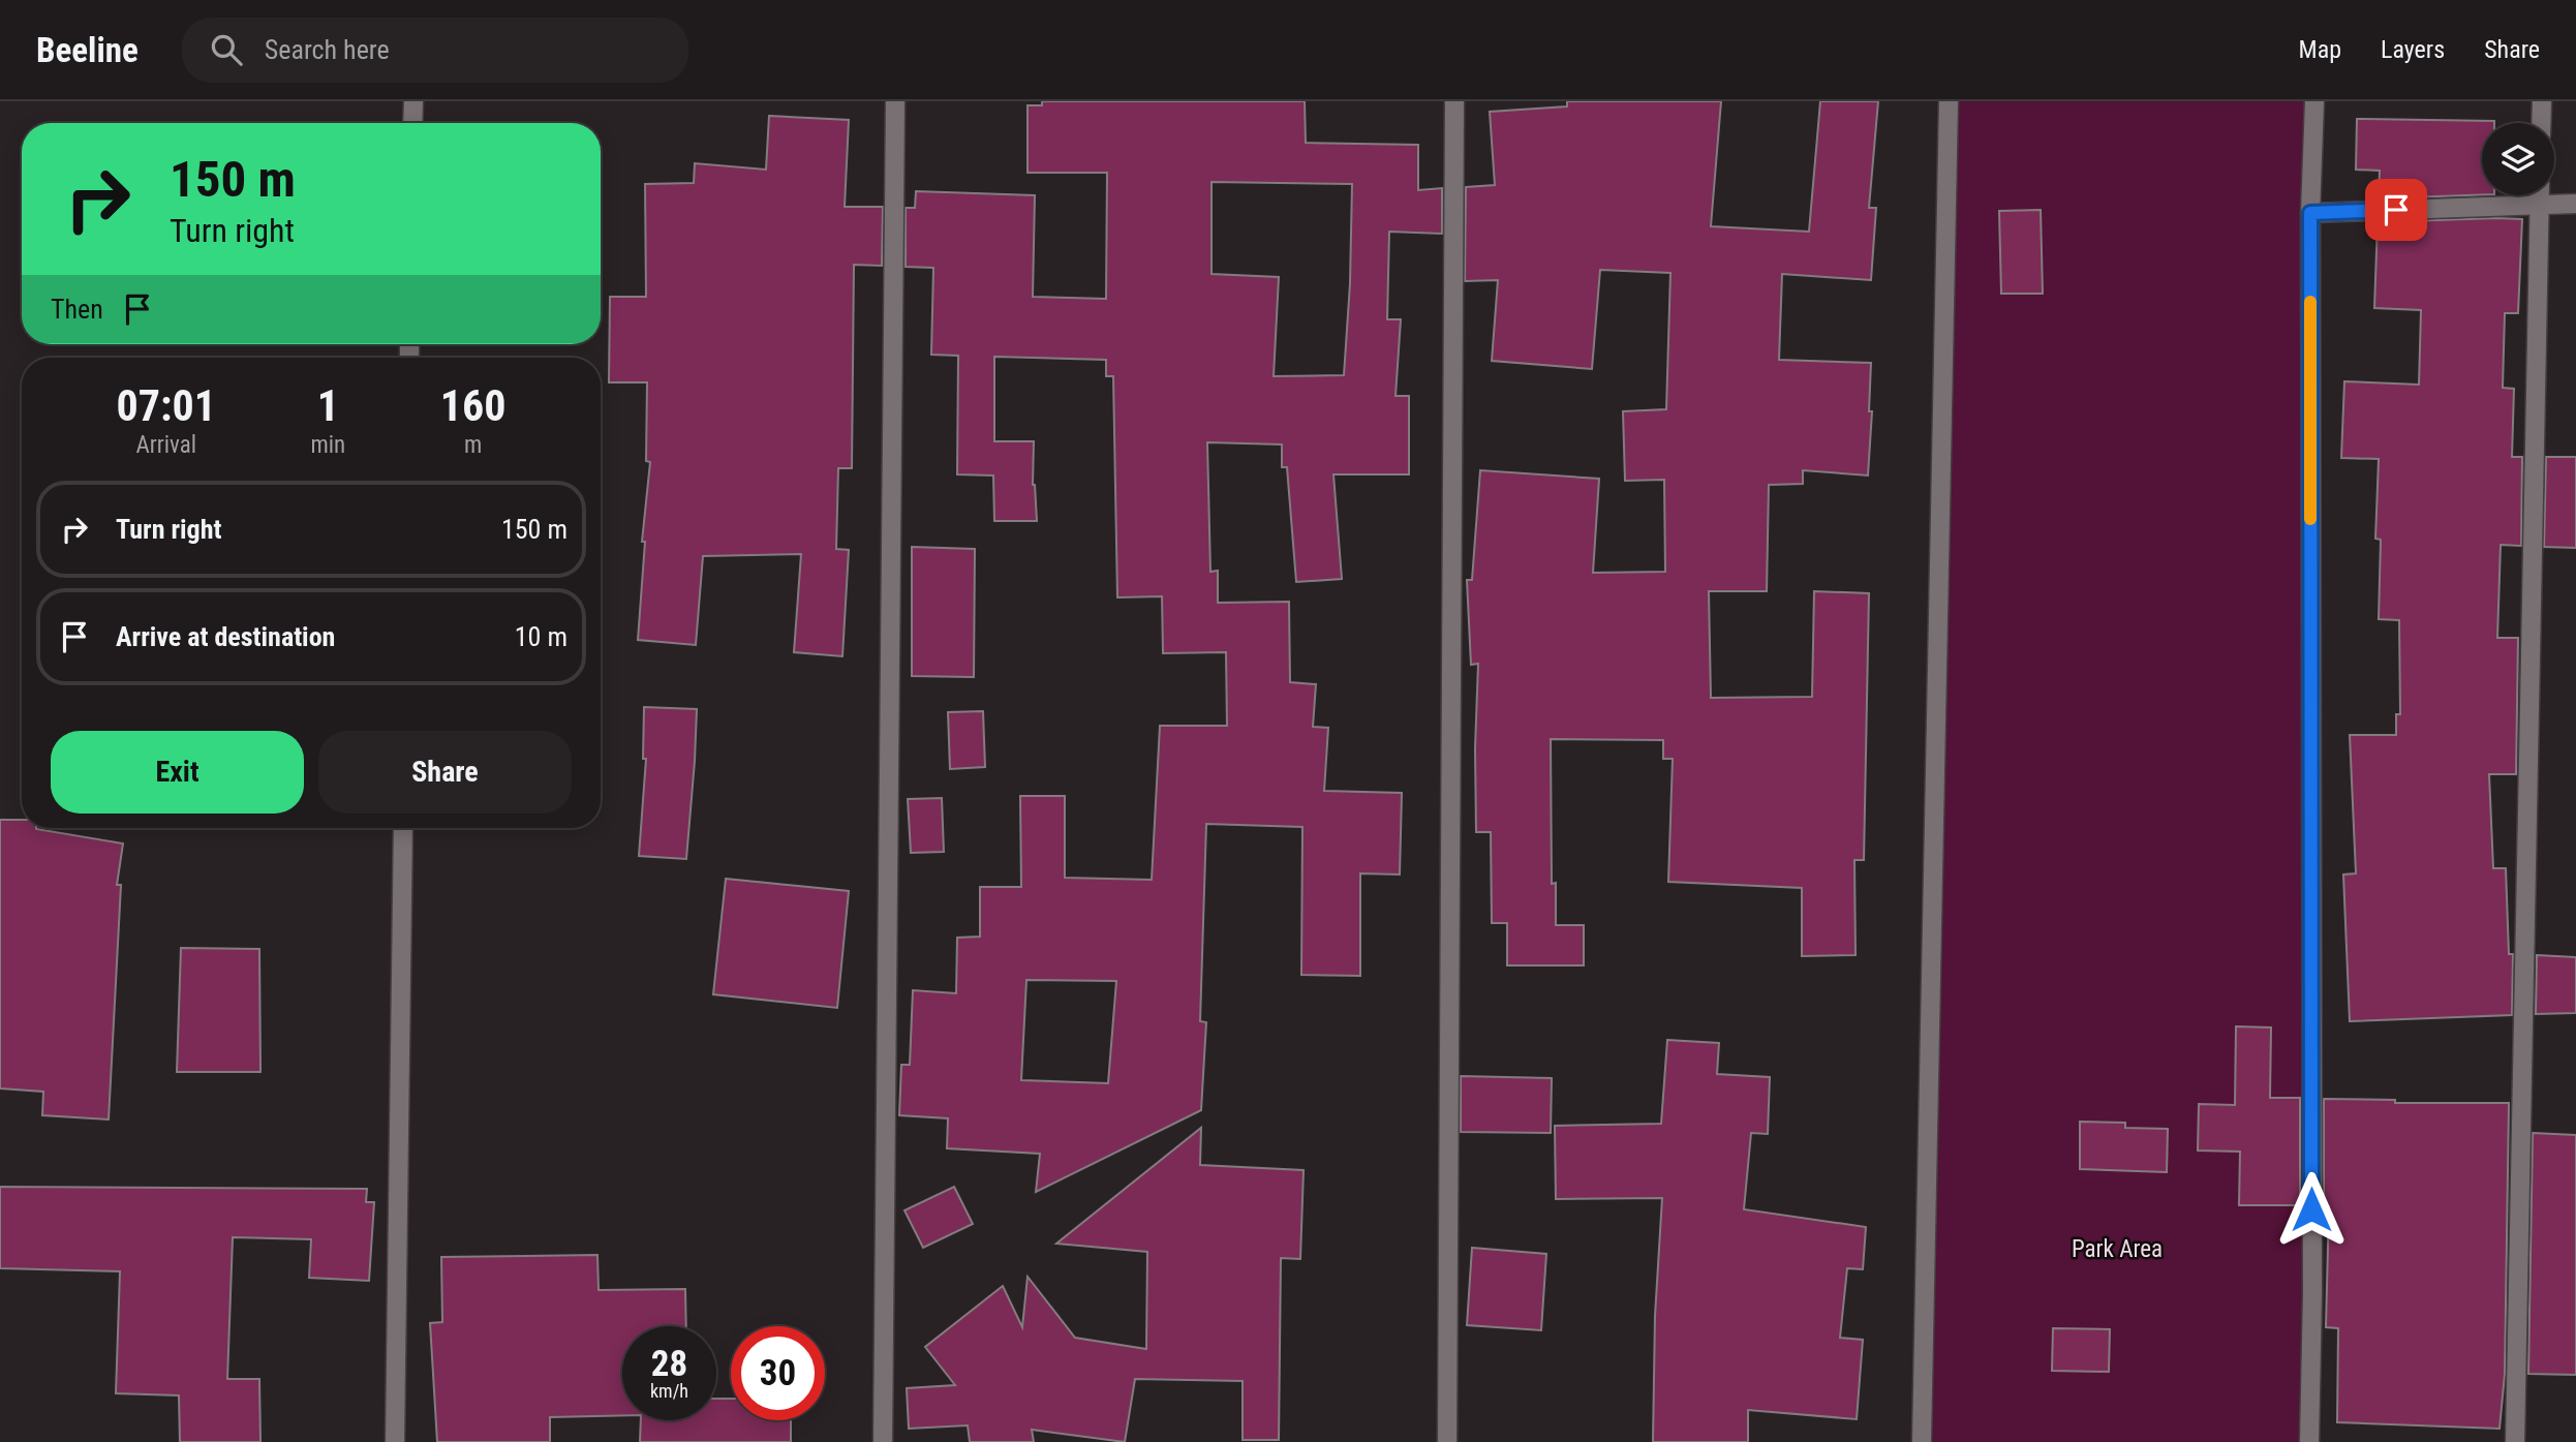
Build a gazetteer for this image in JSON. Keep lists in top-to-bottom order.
{
  "parks": ["Park Area"],
  "page": {
    "header": "Beeline",
    "search": "Search here",
    "nav": ["Map", "Layers", "Share"],
    "turn": ["150 m", "Turn right"],
    "then": "Then",
    "eta": [
      "07:01",
      "Arrival",
      "1",
      "min",
      "160",
      "m"
    ],
    "list": [
      {
        "name": "Turn right",
        "value": "150 m"
      },
      {
        "name": "Arrive at destination",
        "value": "10 m"
      }
    ],
    "buttons": ["Exit", "Share"],
    "speed": "28 km/h",
    "limit": "30"
  }
}
